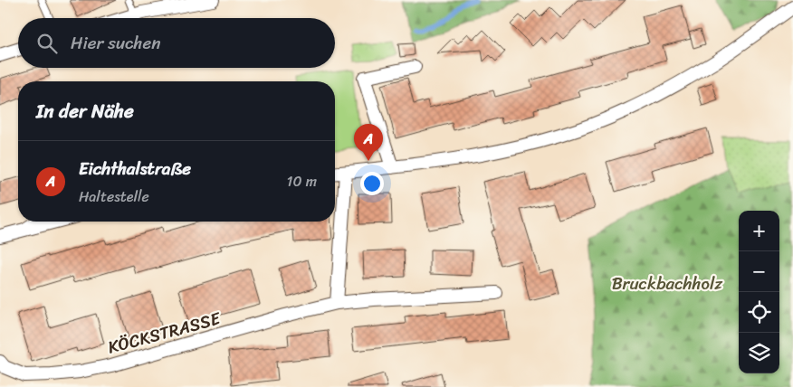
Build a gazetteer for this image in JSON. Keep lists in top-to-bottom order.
{
  "streets": {
    "street": ["KÖCKSTRASSE"]
  },
  "parks": ["Bruckbachholz"],
  "page": {
    "search": "Hier suchen",
    "heading": "In der Nähe",
    "pins": "A",
    "list": [
      {
        "mark": "A",
        "name": "Eichthalstraße",
        "note": "Haltestelle",
        "value": "10 m"
      }
    ],
    "map_buttons": ["+", "−"]
  }
}
